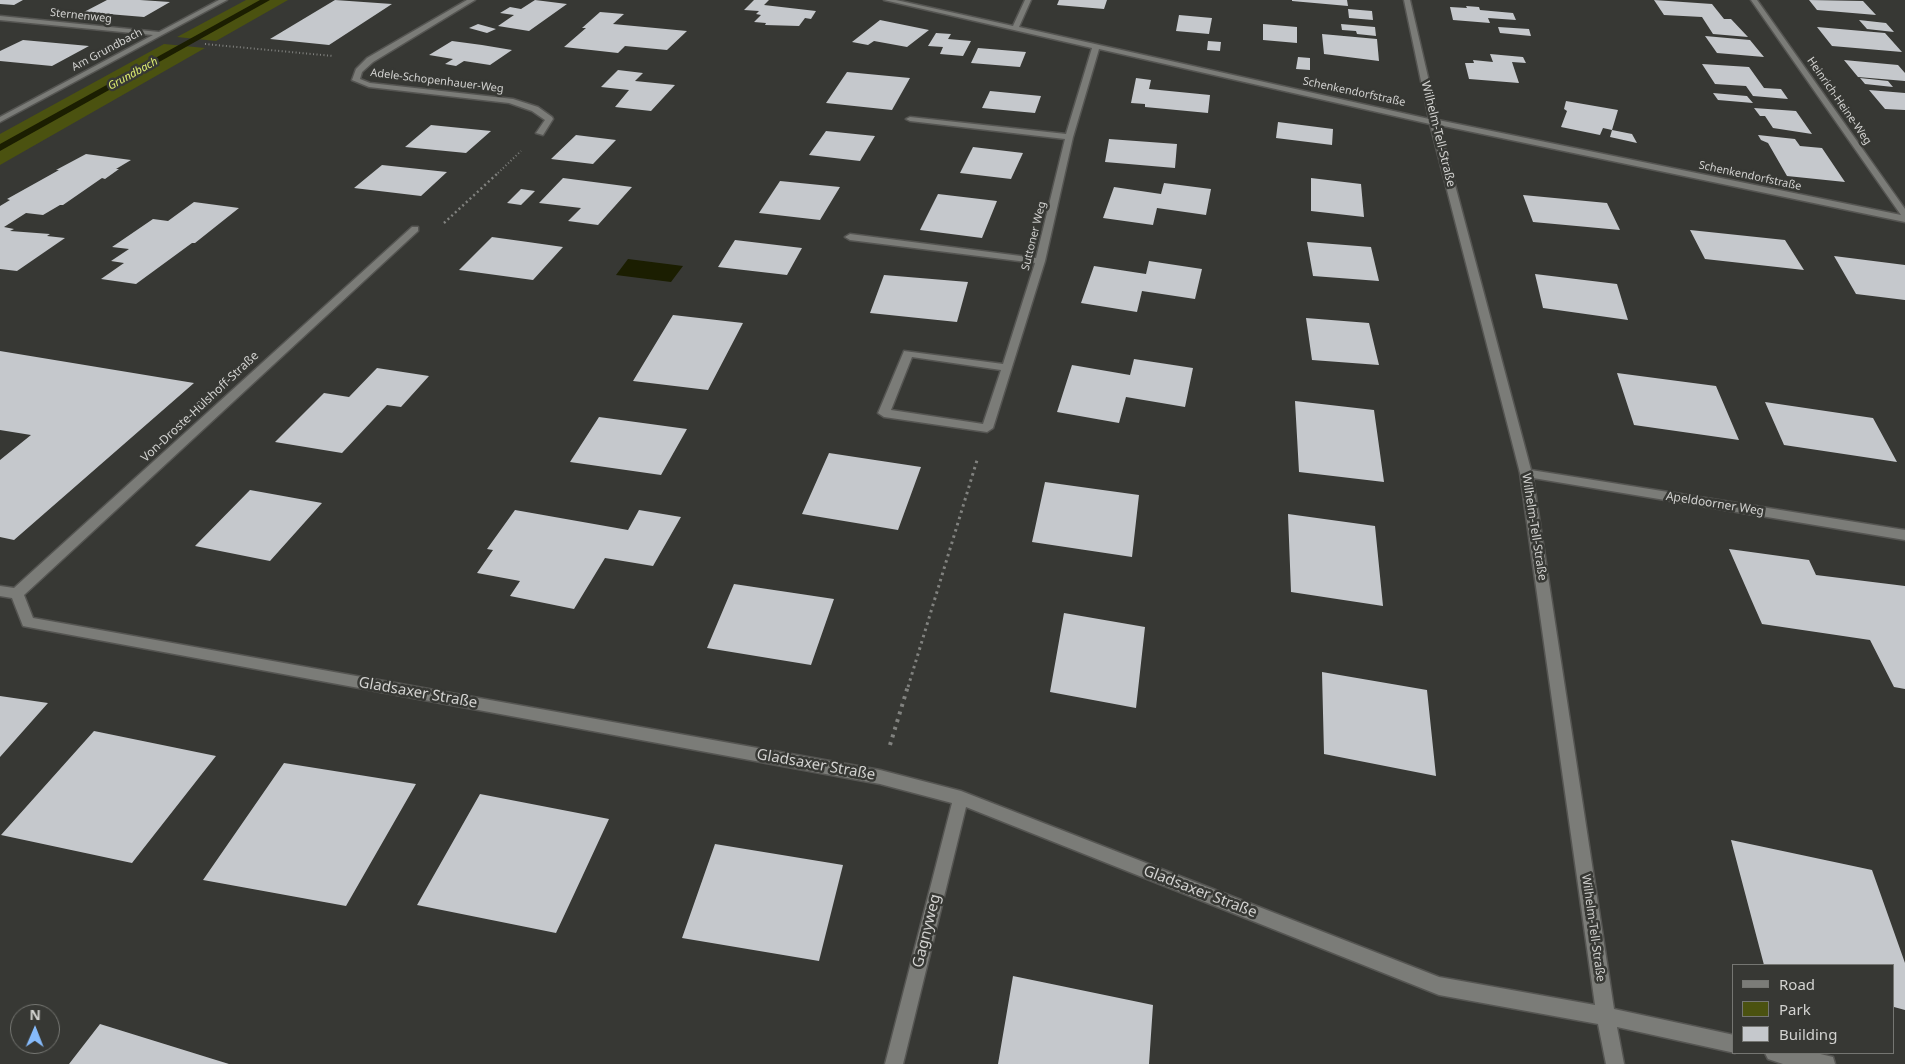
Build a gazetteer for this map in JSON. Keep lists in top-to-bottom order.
{
  "streets": {
    "street": [
      "Sternenweg",
      "Am Grundbach",
      "Adele-Schopenhauer-Weg",
      "Schenkendorfstraße",
      "Heinrich-Heine-Weg",
      "Wilhelm-Tell-Straße",
      "Suttoner Weg",
      "Von-Droste-Hülshoff-Straße",
      "Apeldoorner Weg",
      "Gladsaxer Straße",
      "Gagnyweg"
    ]
  },
  "crossings": [
    ["Sternenweg", "Am Grundbach"],
    ["Schenkendorfstraße", "Wilhelm-Tell-Straße"],
    ["Schenkendorfstraße", "Suttoner Weg"],
    ["Wilhelm-Tell-Straße", "Apeldoorner Weg"],
    ["Wilhelm-Tell-Straße", "Gladsaxer Straße"],
    ["Von-Droste-Hülshoff-Straße", "Gladsaxer Straße"],
    ["Gladsaxer Straße", "Gagnyweg"]
  ],
  "water": ["Grundbach"],
  "legend": ["Road", "Park", "Building"],
  "north": "top"
}
